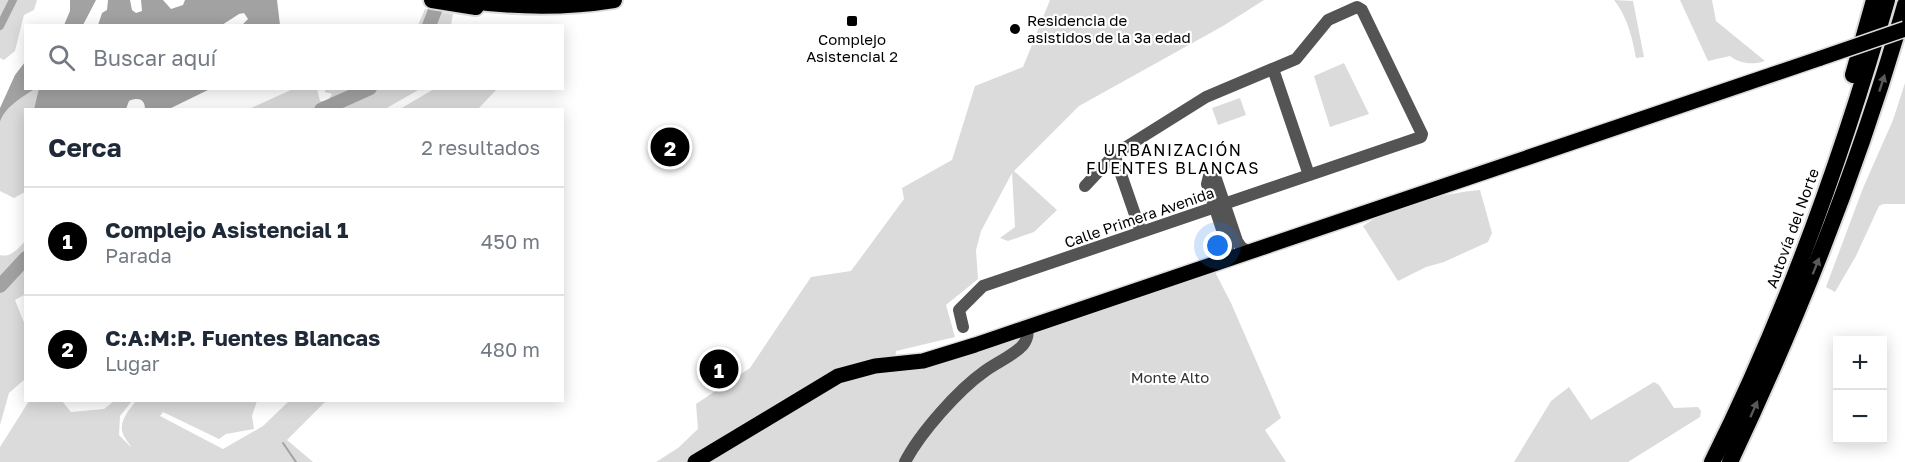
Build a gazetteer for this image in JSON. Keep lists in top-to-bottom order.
{
  "streets": {
    "highway": ["Autovía del Norte"],
    "street": ["Calle Primera Avenida"]
  },
  "districts": ["URBANIZACIÓN FUENTES BLANCAS"],
  "parks": ["Monte Alto"],
  "places": {
    "transit": ["Complejo Asistencial 2"],
    "other": ["Residencia de asistidos de la 3ª edad"]
  },
  "page": {
    "search": "Buscar aquí",
    "heading": ["Cerca", "2 resultados"],
    "pins": ["2", "1"],
    "list": [
      {
        "mark": "1",
        "name": "Complejo Asistencial 1",
        "note": "Parada",
        "value": "450 m"
      },
      {
        "mark": "2",
        "name": "C:A:M:P. Fuentes Blancas",
        "note": "Lugar",
        "value": "480 m"
      }
    ],
    "map_buttons": ["+", "−"]
  }
}
